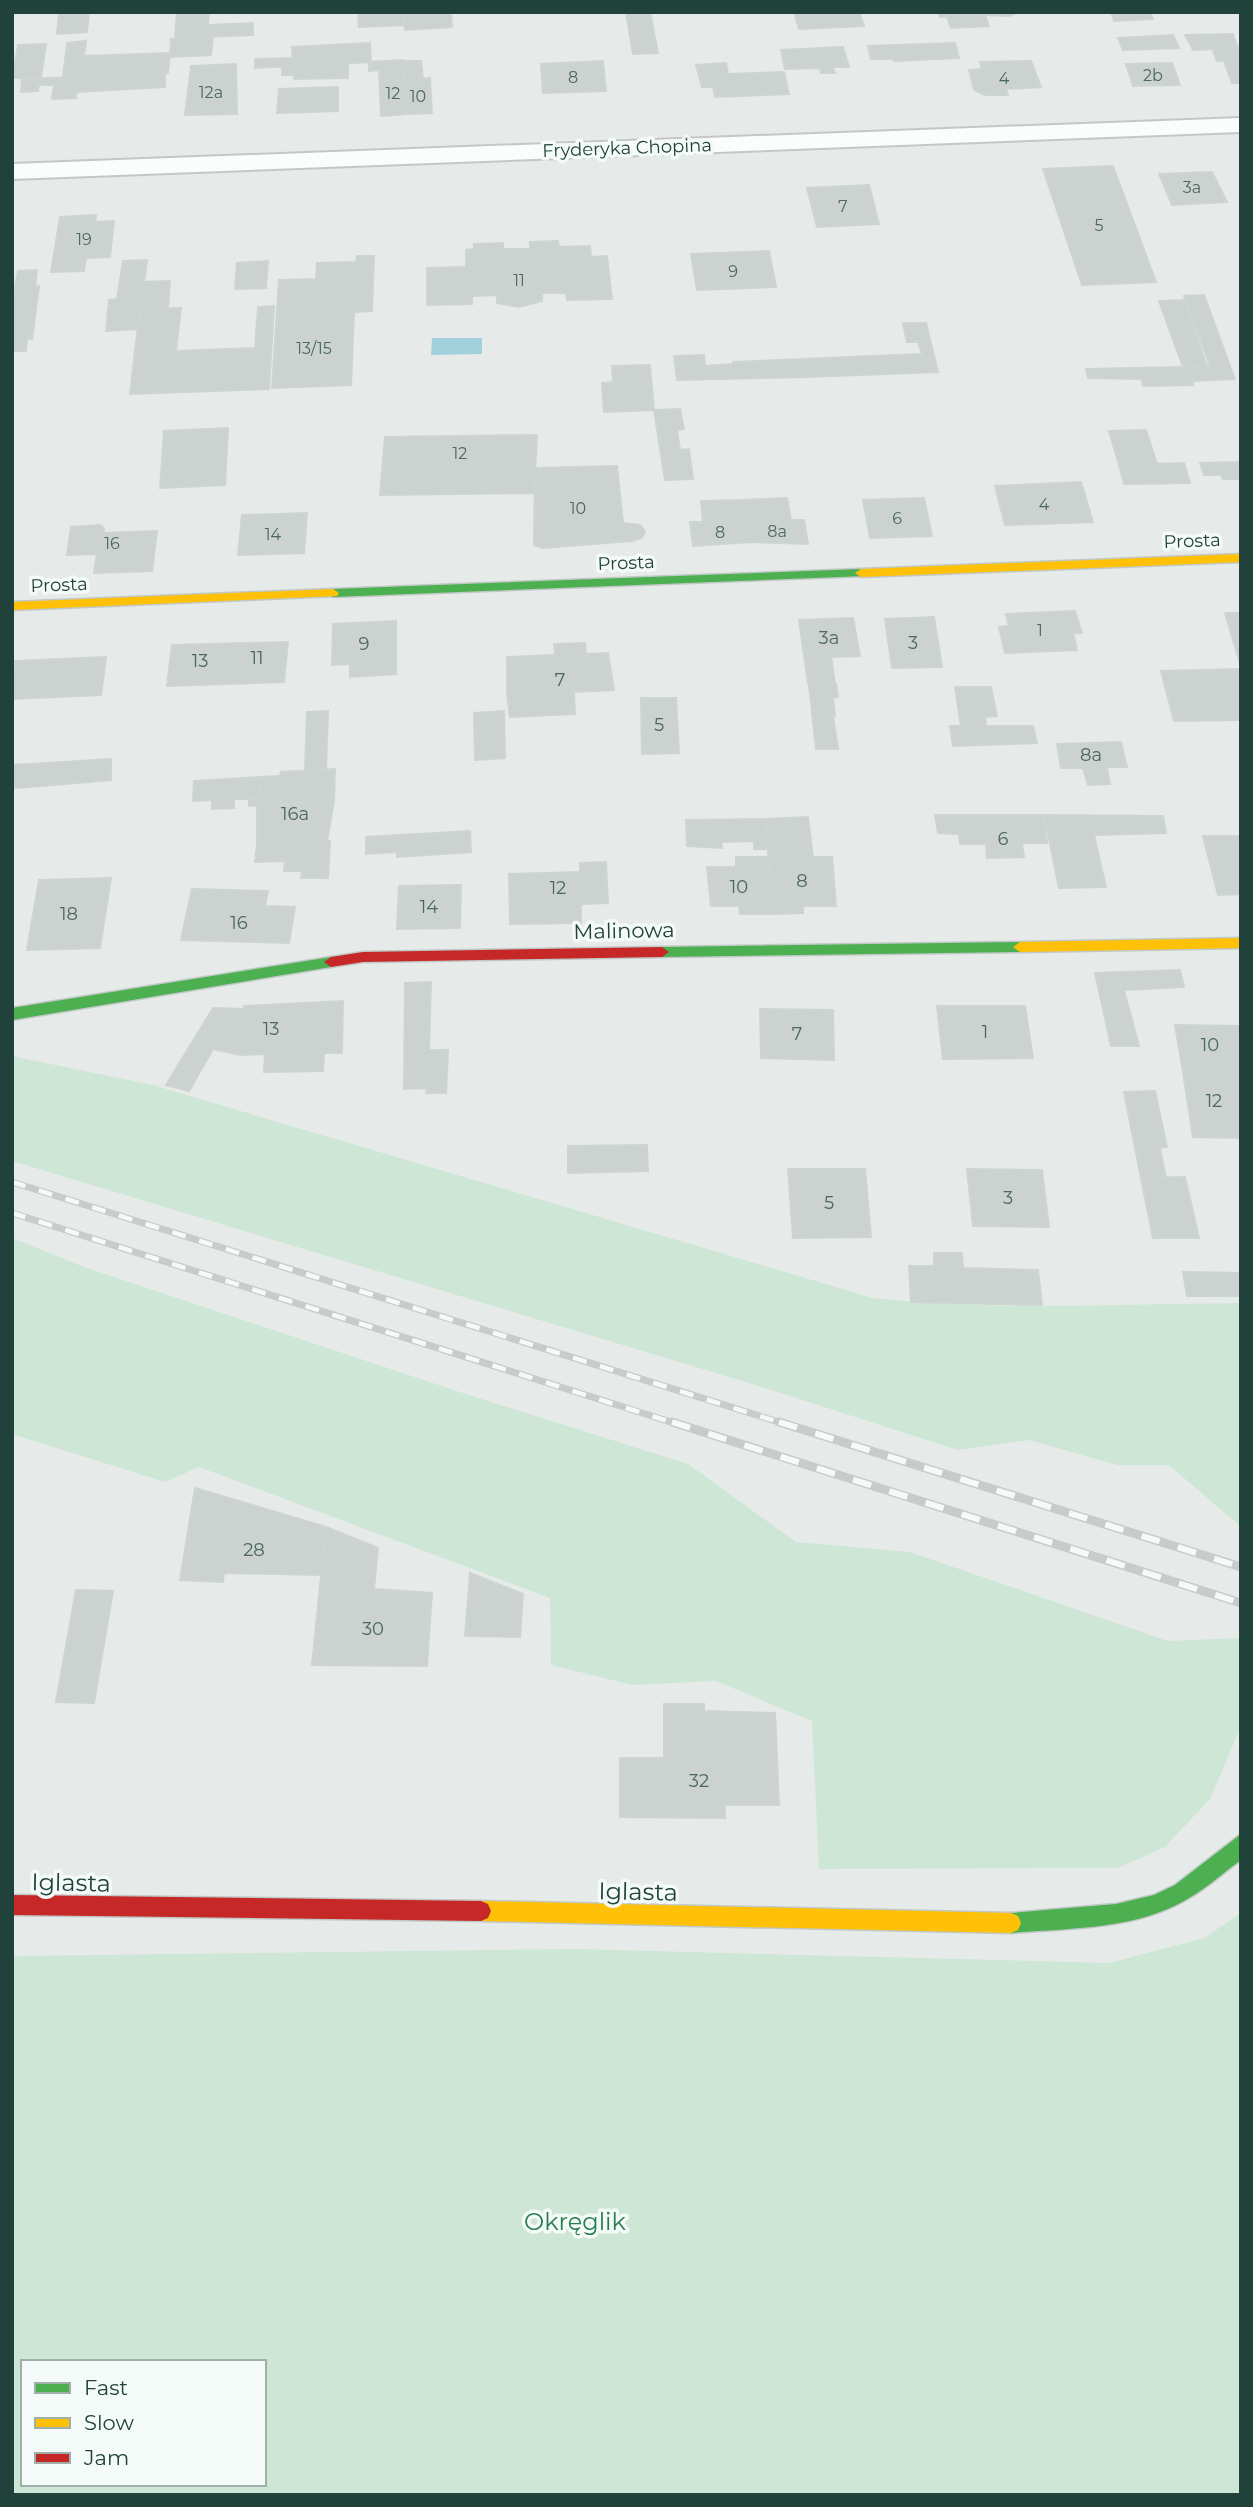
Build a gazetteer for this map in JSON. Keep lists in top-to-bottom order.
{
  "streets": {
    "street": [
      "Fryderyka Chopina",
      "Prosta",
      "Malinowa",
      "Iglasta"
    ]
  },
  "parks": ["Okręglik"],
  "house_numbers": [
    "2b",
    "8",
    "4",
    "12a",
    "12",
    "10",
    "3a",
    "7",
    "5",
    "19",
    "9",
    "11",
    "13/15",
    "12",
    "4",
    "10",
    "6",
    "8a",
    "8",
    "14",
    "16",
    "1",
    "3a",
    "3",
    "9",
    "11",
    "13",
    "7",
    "5",
    "8a",
    "16a",
    "6",
    "8",
    "10",
    "12",
    "14",
    "18",
    "16",
    "13",
    "1",
    "7",
    "10",
    "12",
    "3",
    "5",
    "28",
    "30",
    "32"
  ],
  "legend": ["Fast", "Slow", "Jam"]
}
